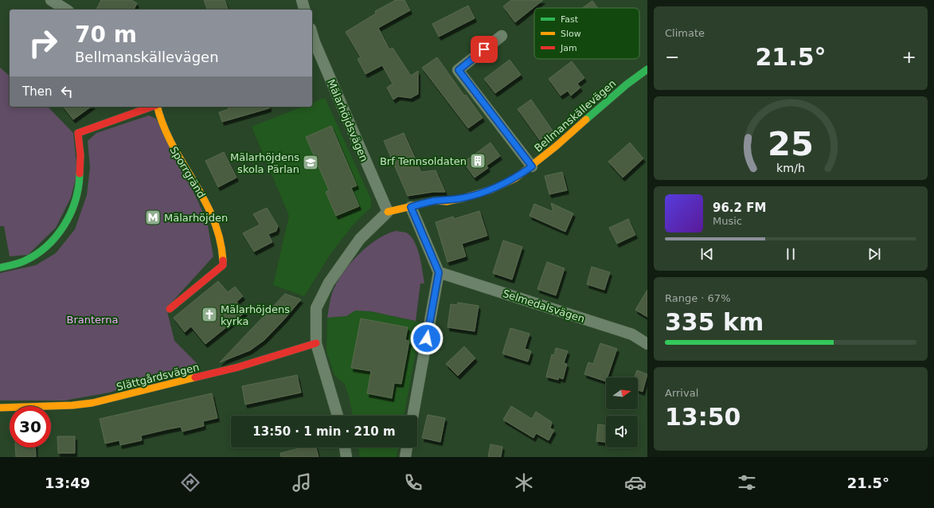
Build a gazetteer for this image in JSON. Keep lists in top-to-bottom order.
{
  "streets": {
    "street": [
      "Bellmanskällevägen",
      "Mälarhöjdsvägen",
      "Sporrgränd",
      "Selmedalsvägen",
      "Slättgårdsvägen"
    ]
  },
  "crossings": [
    ["Bellmanskällevägen", "Mälarhöjdsvägen"]
  ],
  "parks": ["Branterna"],
  "places": {
    "building": ["Brf Tennsoldaten"],
    "school or university": ["Mälarhöjdens skola Pärlan"],
    "metro station": ["Mälarhöjden"],
    "church": ["Mälarhöjdens kyrka"]
  },
  "legend": ["Fast", "Slow", "Jam"],
  "north": "right",
  "page": {
    "tile": [
      "Climate",
      ["Range · 67%", "335 km"],
      ["Arrival", "13:50"]
    ],
    "turn": ["70 m", "Bellmanskällevägen"],
    "heat": ["−", "21.5°", "+"],
    "then": "Then",
    "song": ["96.2 FM", "Music"],
    "limit": "30",
    "trip": "13:50 · 1 min · 210 m",
    "tabs": ["13:49", "21.5°"],
    "gauge": ["25", "km/h"]
  }
}
